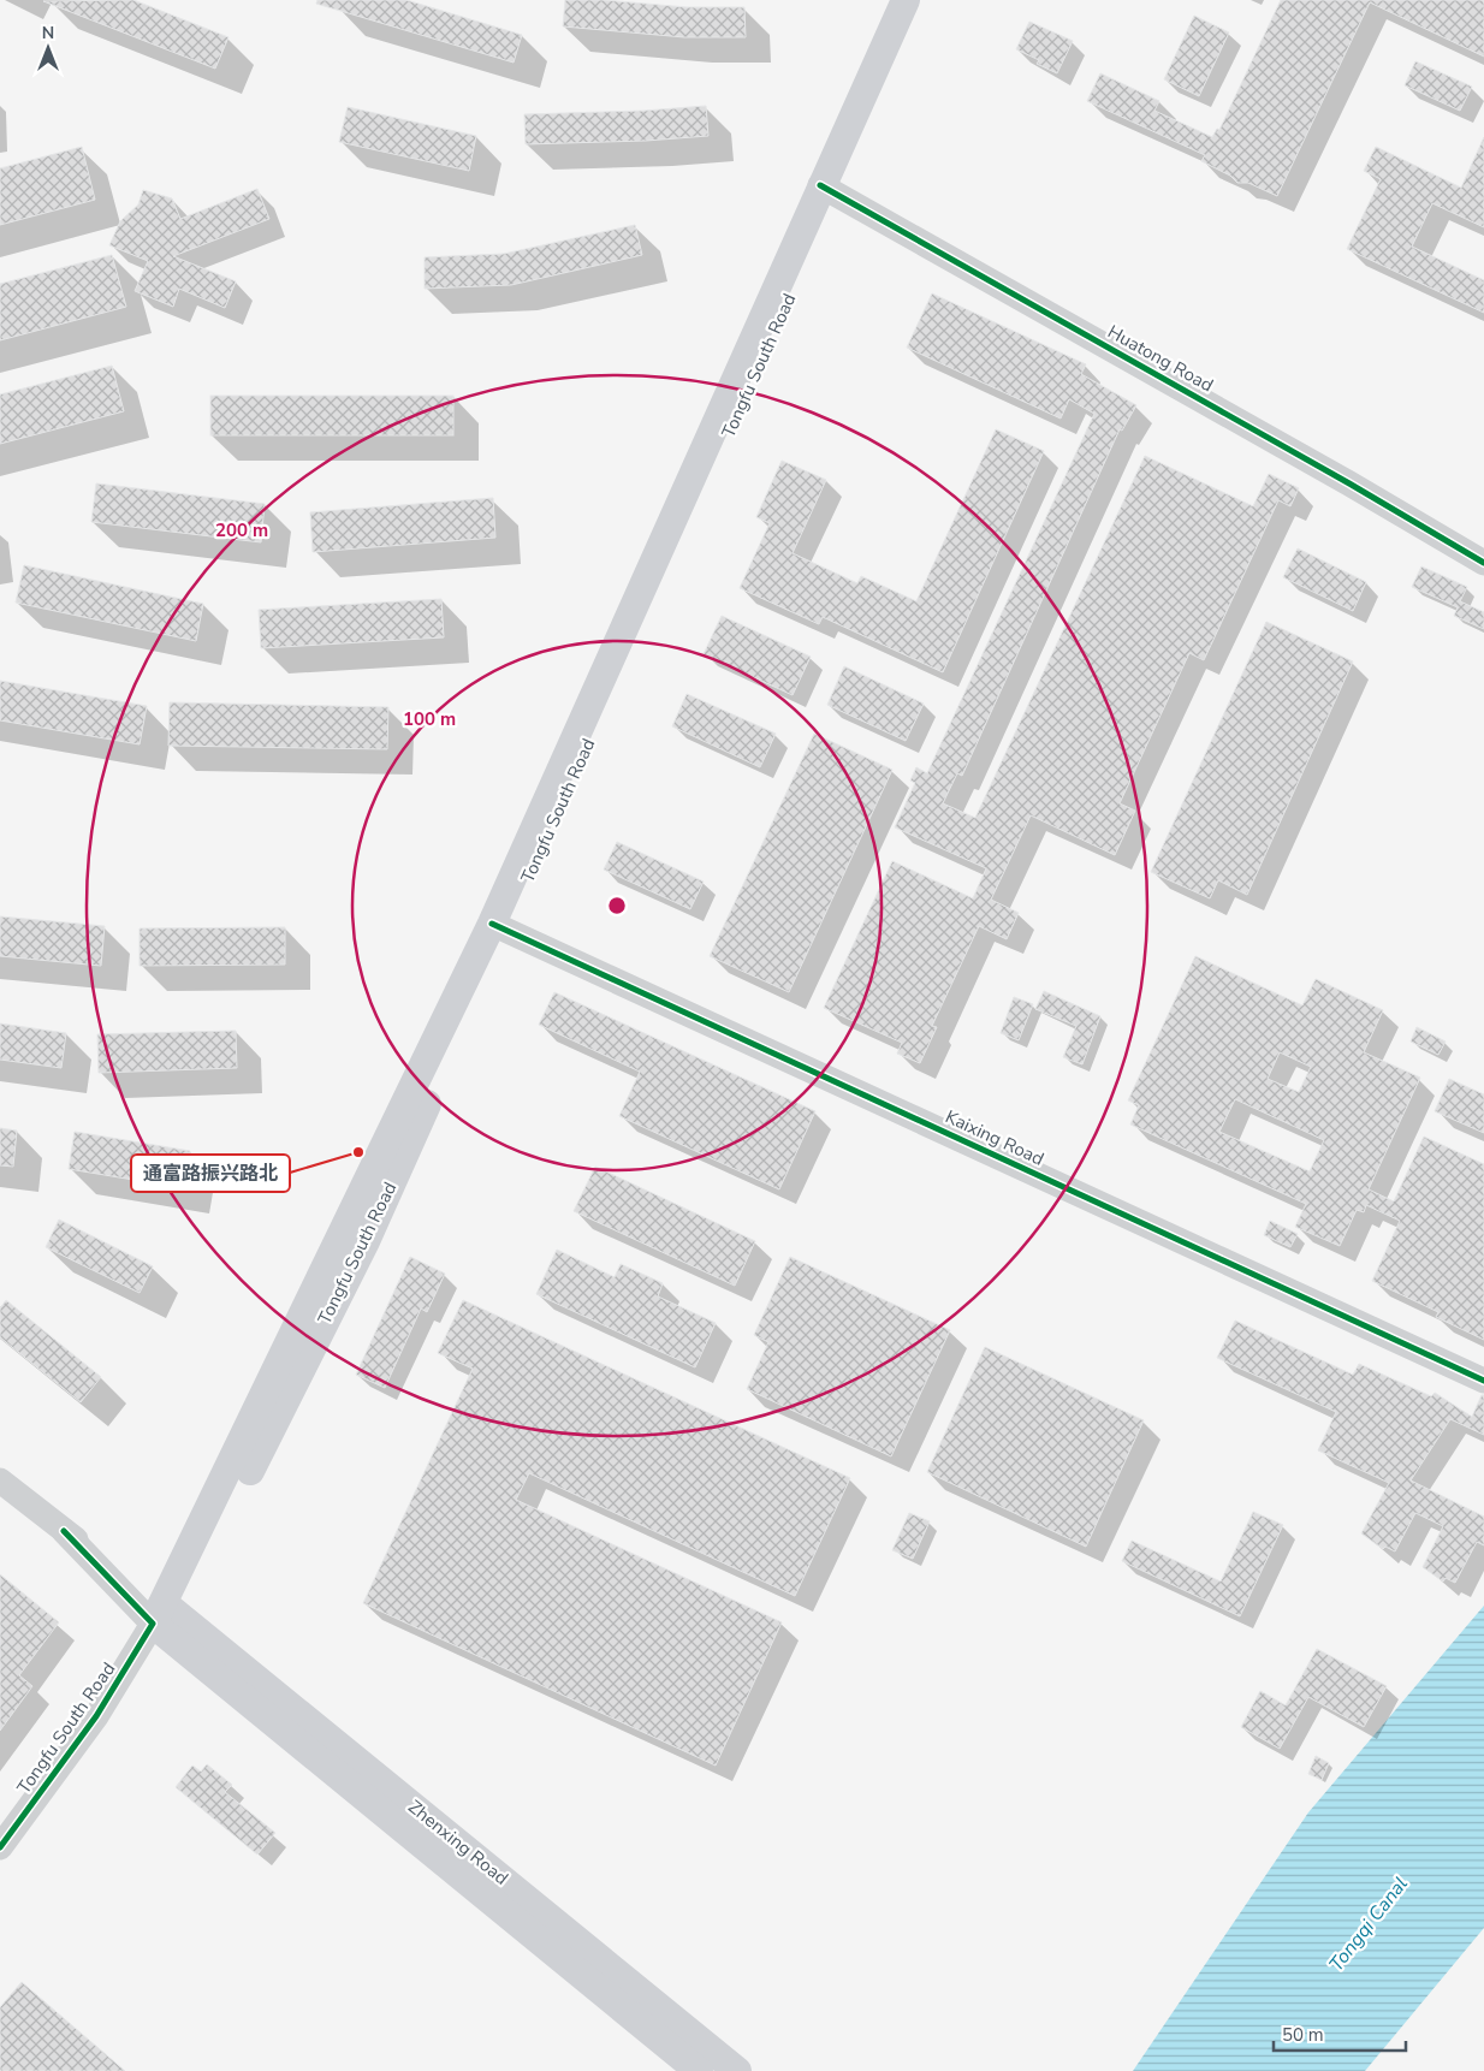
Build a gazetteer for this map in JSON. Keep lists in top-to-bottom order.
{
  "streets": {
    "main road": ["Tongfu South Road", "Zhenxing Road"],
    "street": ["Huatong Road", "Kaixing Road"]
  },
  "crossings": [
    ["Huatong Road", "Tongfu South Road"],
    ["Tongfu South Road", "Kaixing Road"],
    ["Tongfu South Road", "Zhenxing Road"]
  ],
  "water": ["Tongqi Canal"],
  "places": ["通富路振兴路北"],
  "scale_bar": "50 m",
  "north": "top",
  "rings": ["200 m", "100 m"]
}
